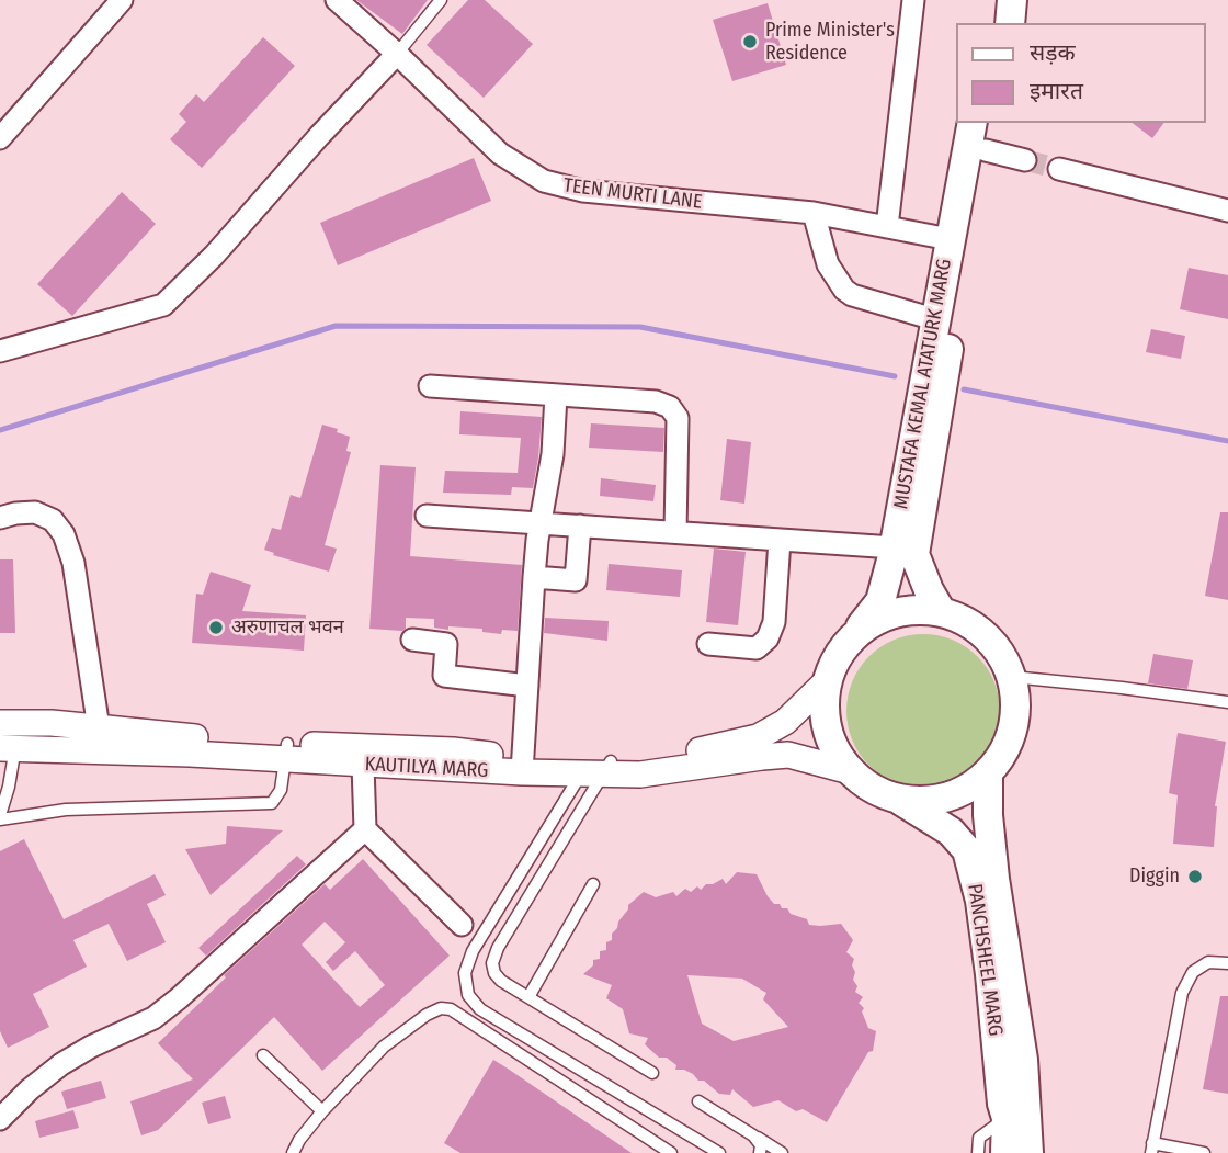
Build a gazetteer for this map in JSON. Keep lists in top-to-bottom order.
{
  "streets": {
    "main road": ["MUSTAFA KEMAL ATATURK MARG", "PANCHSHEEL MARG"],
    "street": ["TEEN MURTI LANE", "KAUTILYA MARG"]
  },
  "crossings": [
    ["TEEN MURTI LANE", "MUSTAFA KEMAL ATATURK MARG"],
    ["MUSTAFA KEMAL ATATURK MARG", "KAUTILYA MARG"],
    ["MUSTAFA KEMAL ATATURK MARG", "PANCHSHEEL MARG"],
    ["KAUTILYA MARG", "PANCHSHEEL MARG"]
  ],
  "places": ["Prime Minister's Residence", "अरुणाचल भवन", "Diggin"],
  "legend": ["सड़क", "इमारत"]
}
